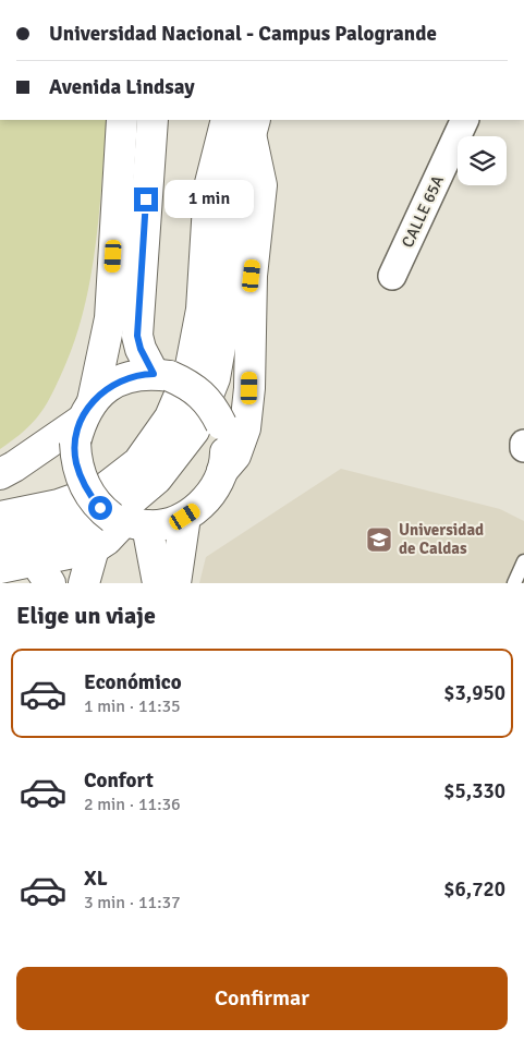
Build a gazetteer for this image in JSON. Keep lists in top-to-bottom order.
{
  "streets": {
    "street": ["CALLE 65A"]
  },
  "places": {
    "school or university": ["Universidad de Caldas"]
  },
  "page": {
    "banner": ["Universidad Nacional - Campus Palogrande", "Avenida Lindsay"],
    "bubble": "1 min",
    "heading": "Elige un viaje",
    "list": [
      {
        "name": "Económico",
        "note": "1 min · 11:35",
        "value": "$3,950"
      },
      {
        "name": "Confort",
        "note": "2 min · 11:36",
        "value": "$5,330"
      },
      {
        "name": "XL",
        "note": "3 min · 11:37",
        "value": "$6,720"
      }
    ],
    "buttons": "Confirmar"
  }
}
